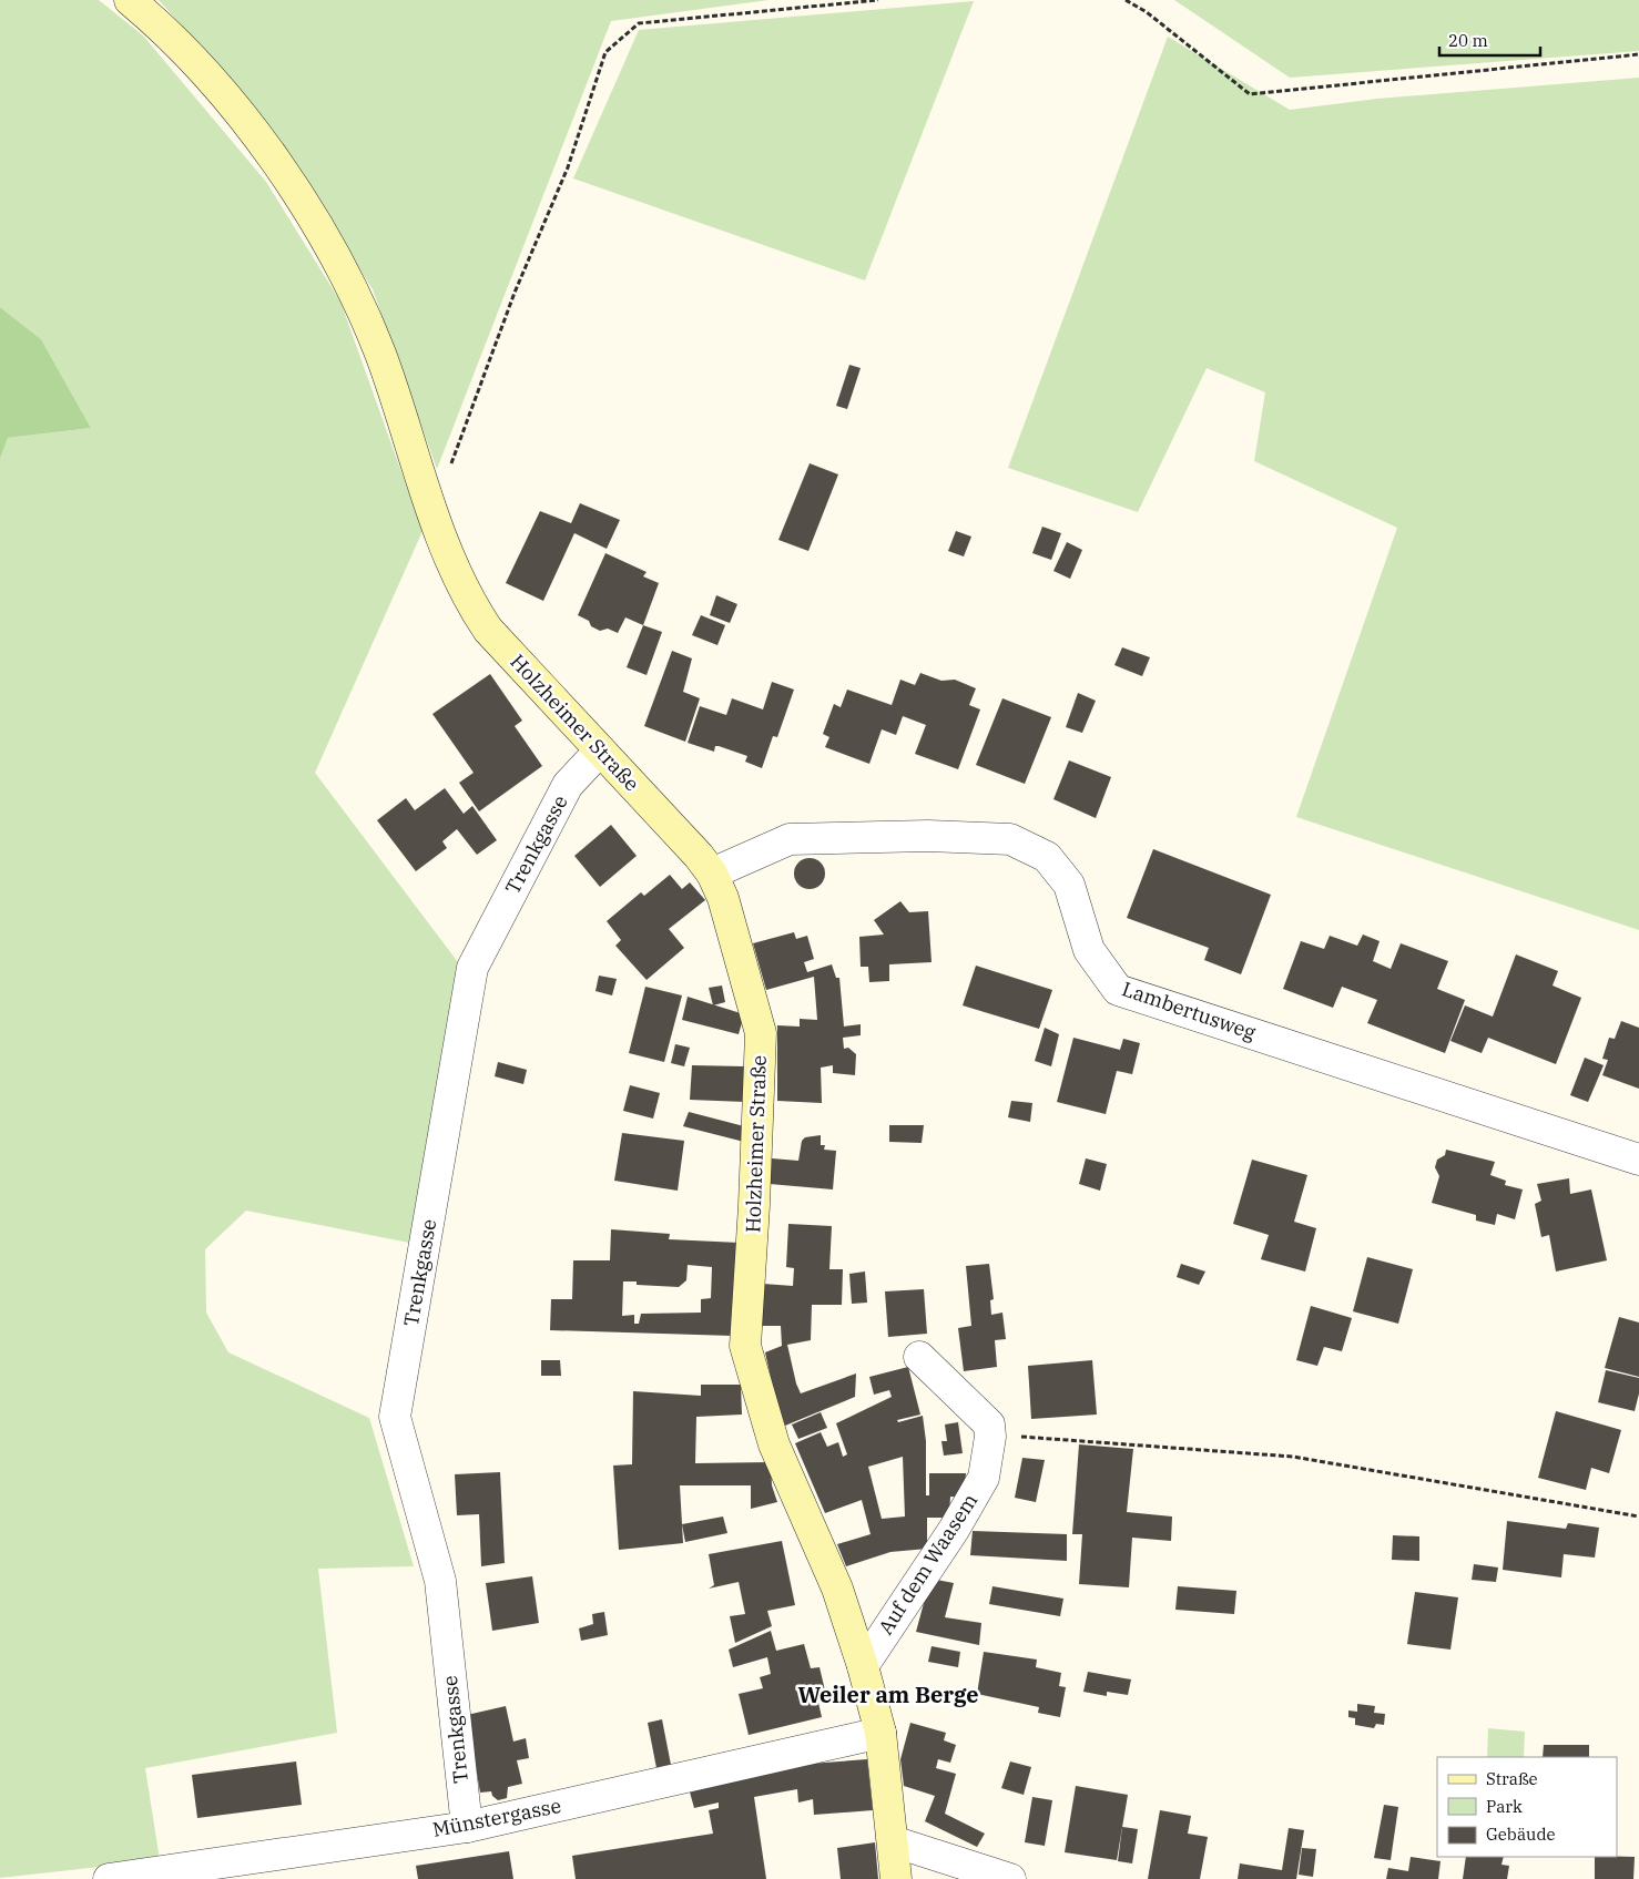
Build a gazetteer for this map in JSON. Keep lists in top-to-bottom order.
{
  "streets": {
    "main road": ["Holzheimer Straße"],
    "street": [
      "Trenkgasse",
      "Lambertusweg",
      "Auf dem Waasem",
      "Münstergasse"
    ]
  },
  "crossings": [
    ["Holzheimer Straße", "Trenkgasse"],
    ["Holzheimer Straße", "Lambertusweg"],
    ["Holzheimer Straße", "Auf dem Waasem"],
    ["Holzheimer Straße", "Münstergasse"],
    ["Trenkgasse", "Münstergasse"]
  ],
  "districts": ["Weiler am Berge"],
  "legend": ["Straße", "Park", "Gebäude"],
  "scale_bar": "20 m"
}
